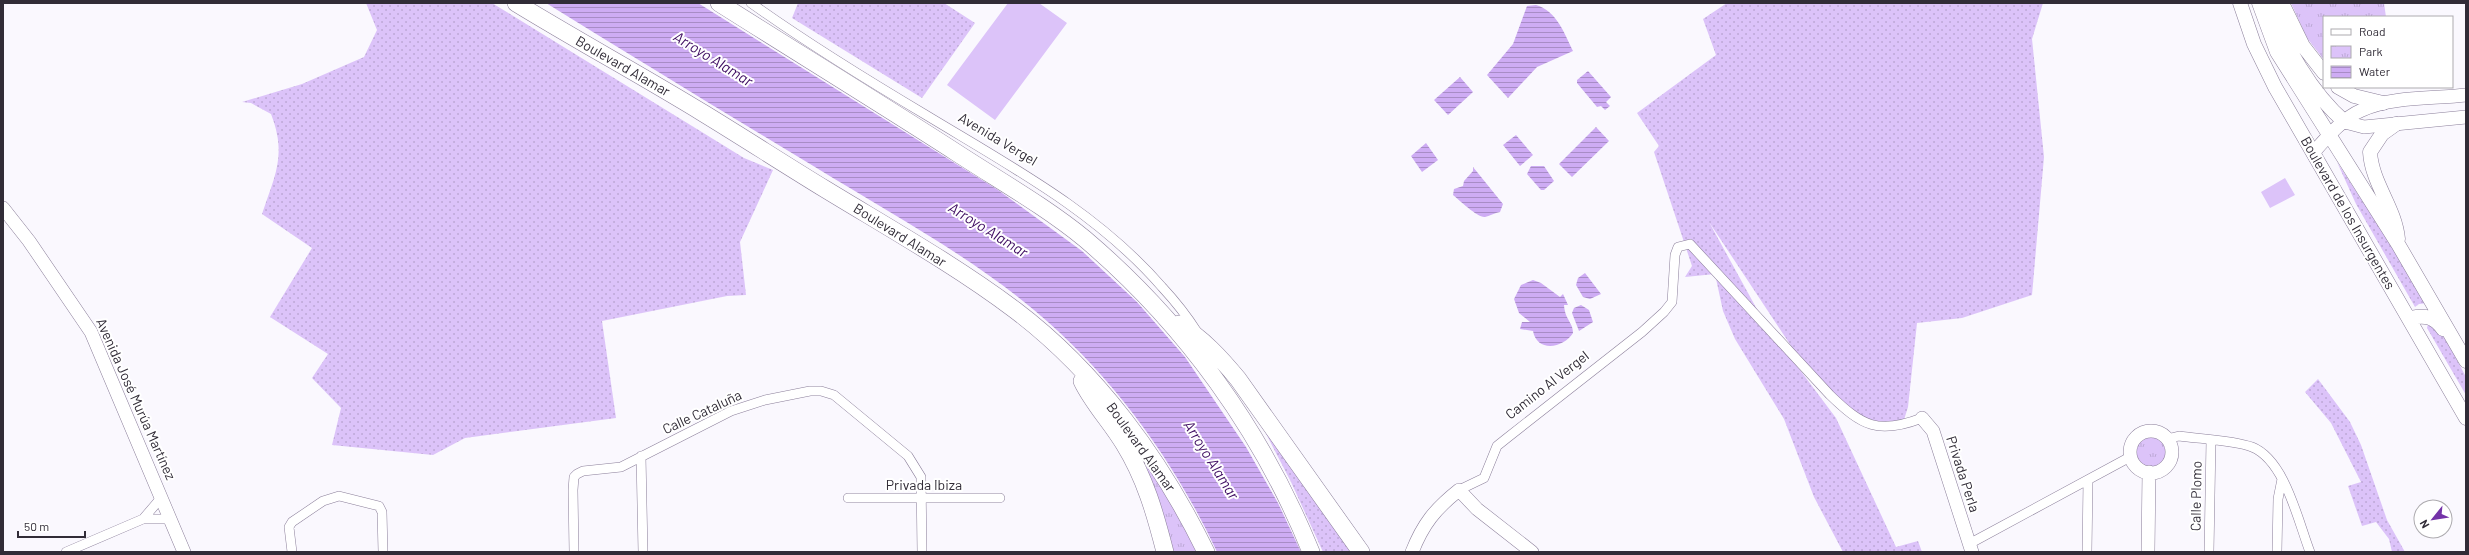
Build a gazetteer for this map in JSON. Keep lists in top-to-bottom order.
{
  "streets": {
    "highway": ["Boulevard Alamar"],
    "main road": [
      "Boulevard de los Insurgentes",
      "Camino Al Vergel",
      "Avenida José Murúa Martínez",
      "Privada Perla"
    ],
    "street": [
      "Avenida Vergel",
      "Calle Cataluña",
      "Privada Ibiza",
      "Calle Plomo"
    ]
  },
  "crossings": [
    ["Camino Al Vergel", "Privada Perla"],
    ["Calle Cataluña", "Privada Ibiza"]
  ],
  "water": ["Arroyo Alamar"],
  "legend": ["Road", "Park", "Water"],
  "scale_bar": "50 m",
  "north": "bottom left"
}
